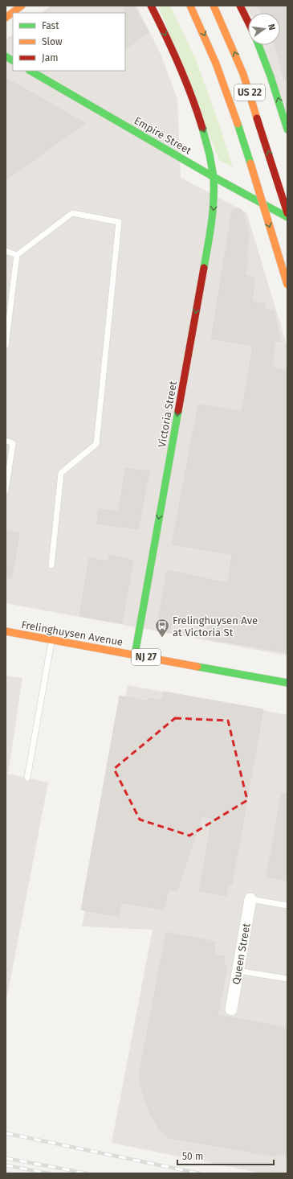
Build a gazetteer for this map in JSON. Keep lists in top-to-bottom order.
{
  "streets": {
    "main road": [
      "US 22",
      "Empire Street",
      "Victoria Street",
      "Frelinghuysen Avenue",
      "NJ 27"
    ],
    "street": ["Queen Street"]
  },
  "crossings": [
    ["Empire Street", "Victoria Street"],
    ["Victoria Street", "Frelinghuysen Avenue"]
  ],
  "places": {
    "bus stop": ["Frelinghuysen Ave at Victoria St"]
  },
  "legend": ["Fast", "Slow", "Jam"],
  "scale_bar": "50 m",
  "north": "right"
}
